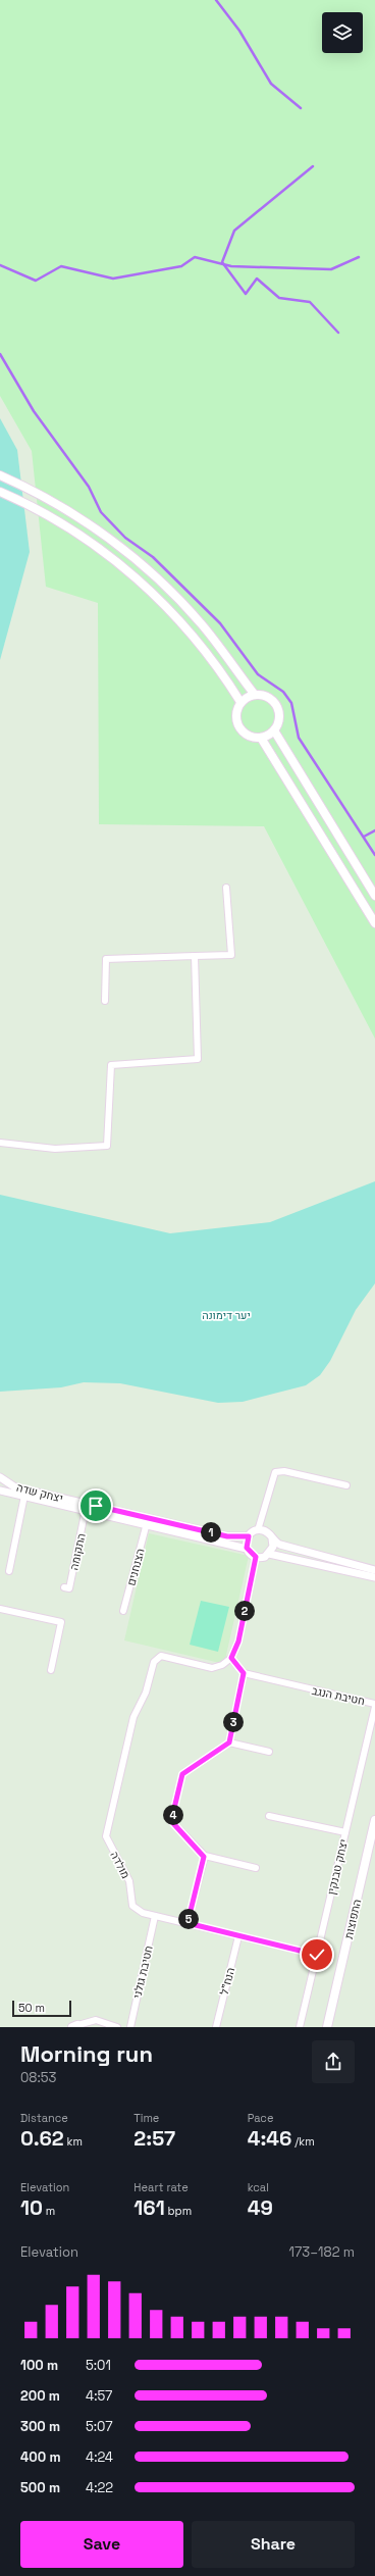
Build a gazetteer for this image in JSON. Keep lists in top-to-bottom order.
{
  "streets": {
    "main road": ["התפוצות"],
    "street": [
      "יצחק שדה",
      "התקומה",
      "הצנחנים",
      "חטיבת הנגב",
      "מולדה",
      "יצחק טבנקין",
      "חטיבת גולני",
      "הנח\"ל"
    ]
  },
  "crossings": [
    ["יצחק שדה", "התקומה"],
    ["יצחק שדה", "הצנחנים"],
    ["חטיבת הנגב", "יצחק טבנקין"],
    ["מולדה", "יצחק טבנקין"],
    ["מולדה", "חטיבת גולני"],
    ["מולדה", "הנח\"ל"]
  ],
  "parks": ["יער דימונה"],
  "scale_bar": "50 m",
  "page": {
    "pins": [
      "1",
      "2",
      "3",
      "4",
      "5"
    ],
    "scale": "50 m",
    "heading": ["Morning run", "08:53"],
    "stats": [
      ["Distance", "0.62 km"],
      ["Time", "2:57"],
      ["Pace", "4:46 /km"],
      ["Elevation", "10 m"],
      ["Heart rate", "161 bpm"],
      ["kcal", "49"]
    ],
    "chart": ["Elevation", "173–182 m"],
    "list": [
      {
        "name": "100 m",
        "note": "5:01"
      },
      {
        "name": "200 m",
        "note": "4:57"
      },
      {
        "name": "300 m",
        "note": "5:07"
      },
      {
        "name": "400 m",
        "note": "4:24"
      },
      {
        "name": "500 m",
        "note": "4:22"
      }
    ],
    "buttons": ["Save", "Share"]
  }
}
